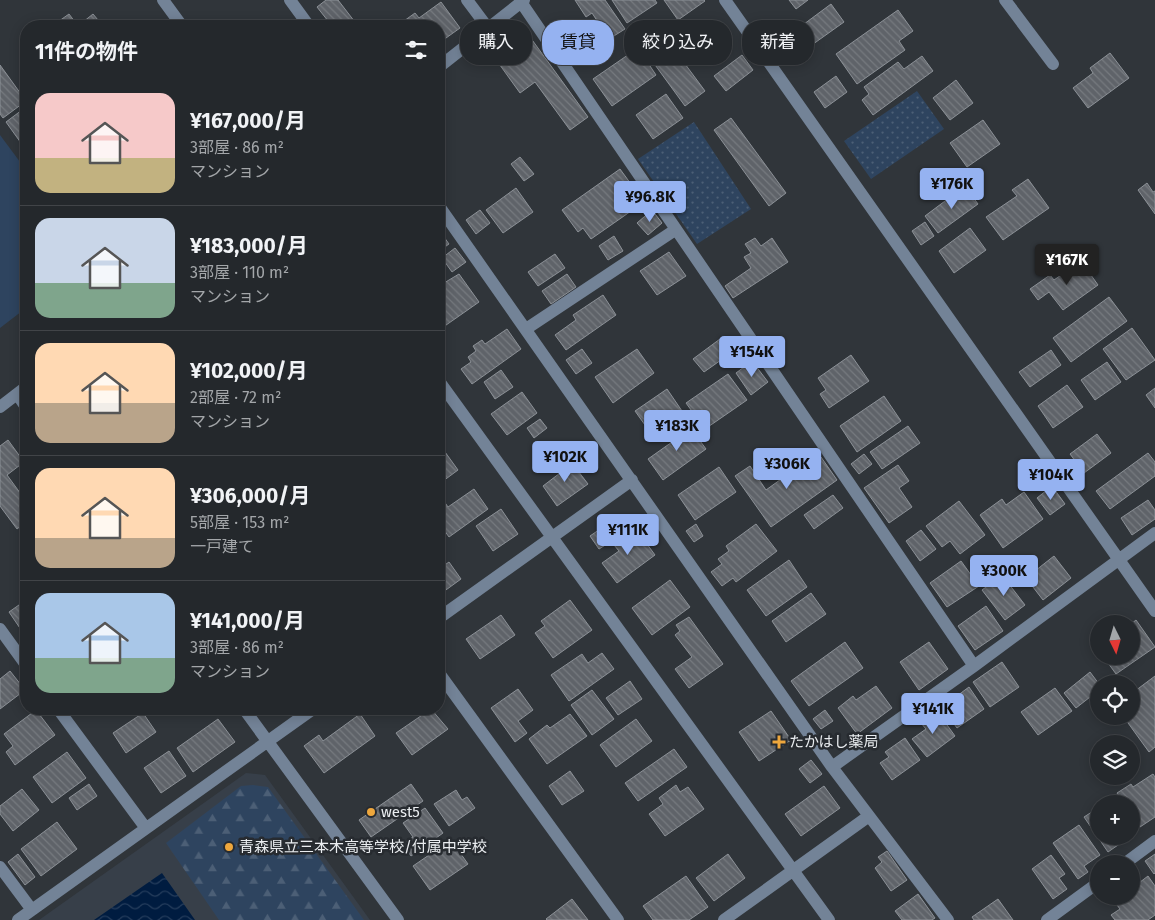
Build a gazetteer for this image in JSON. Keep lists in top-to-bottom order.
{
  "places": {
    "health": ["たかはし薬局"],
    "other": ["west5", "青森県立三本木高等学校/付属中学校"]
  },
  "north": "bottom",
  "page": {
    "chip": [
      "購入",
      "賃貸",
      "絞り込み",
      "新着"
    ],
    "heading": "11件の物件",
    "list": [
      {
        "name": "¥167,000/月",
        "note": "3部屋 · 86 m² · マンション"
      },
      {
        "name": "¥183,000/月",
        "note": "3部屋 · 110 m² · マンション"
      },
      {
        "name": "¥102,000/月",
        "note": "2部屋 · 72 m² · マンション"
      },
      {
        "name": "¥306,000/月",
        "note": "5部屋 · 153 m² · 一戸建て"
      },
      {
        "name": "¥141,000/月",
        "note": "3部屋 · 86 m² · マンション"
      }
    ],
    "price": [
      "¥176K",
      "¥96.8K",
      "¥167K",
      "¥154K",
      "¥183K",
      "¥102K",
      "¥306K",
      "¥104K",
      "¥111K",
      "¥300K",
      "¥141K"
    ],
    "map_buttons": ["+", "−"]
  }
}
